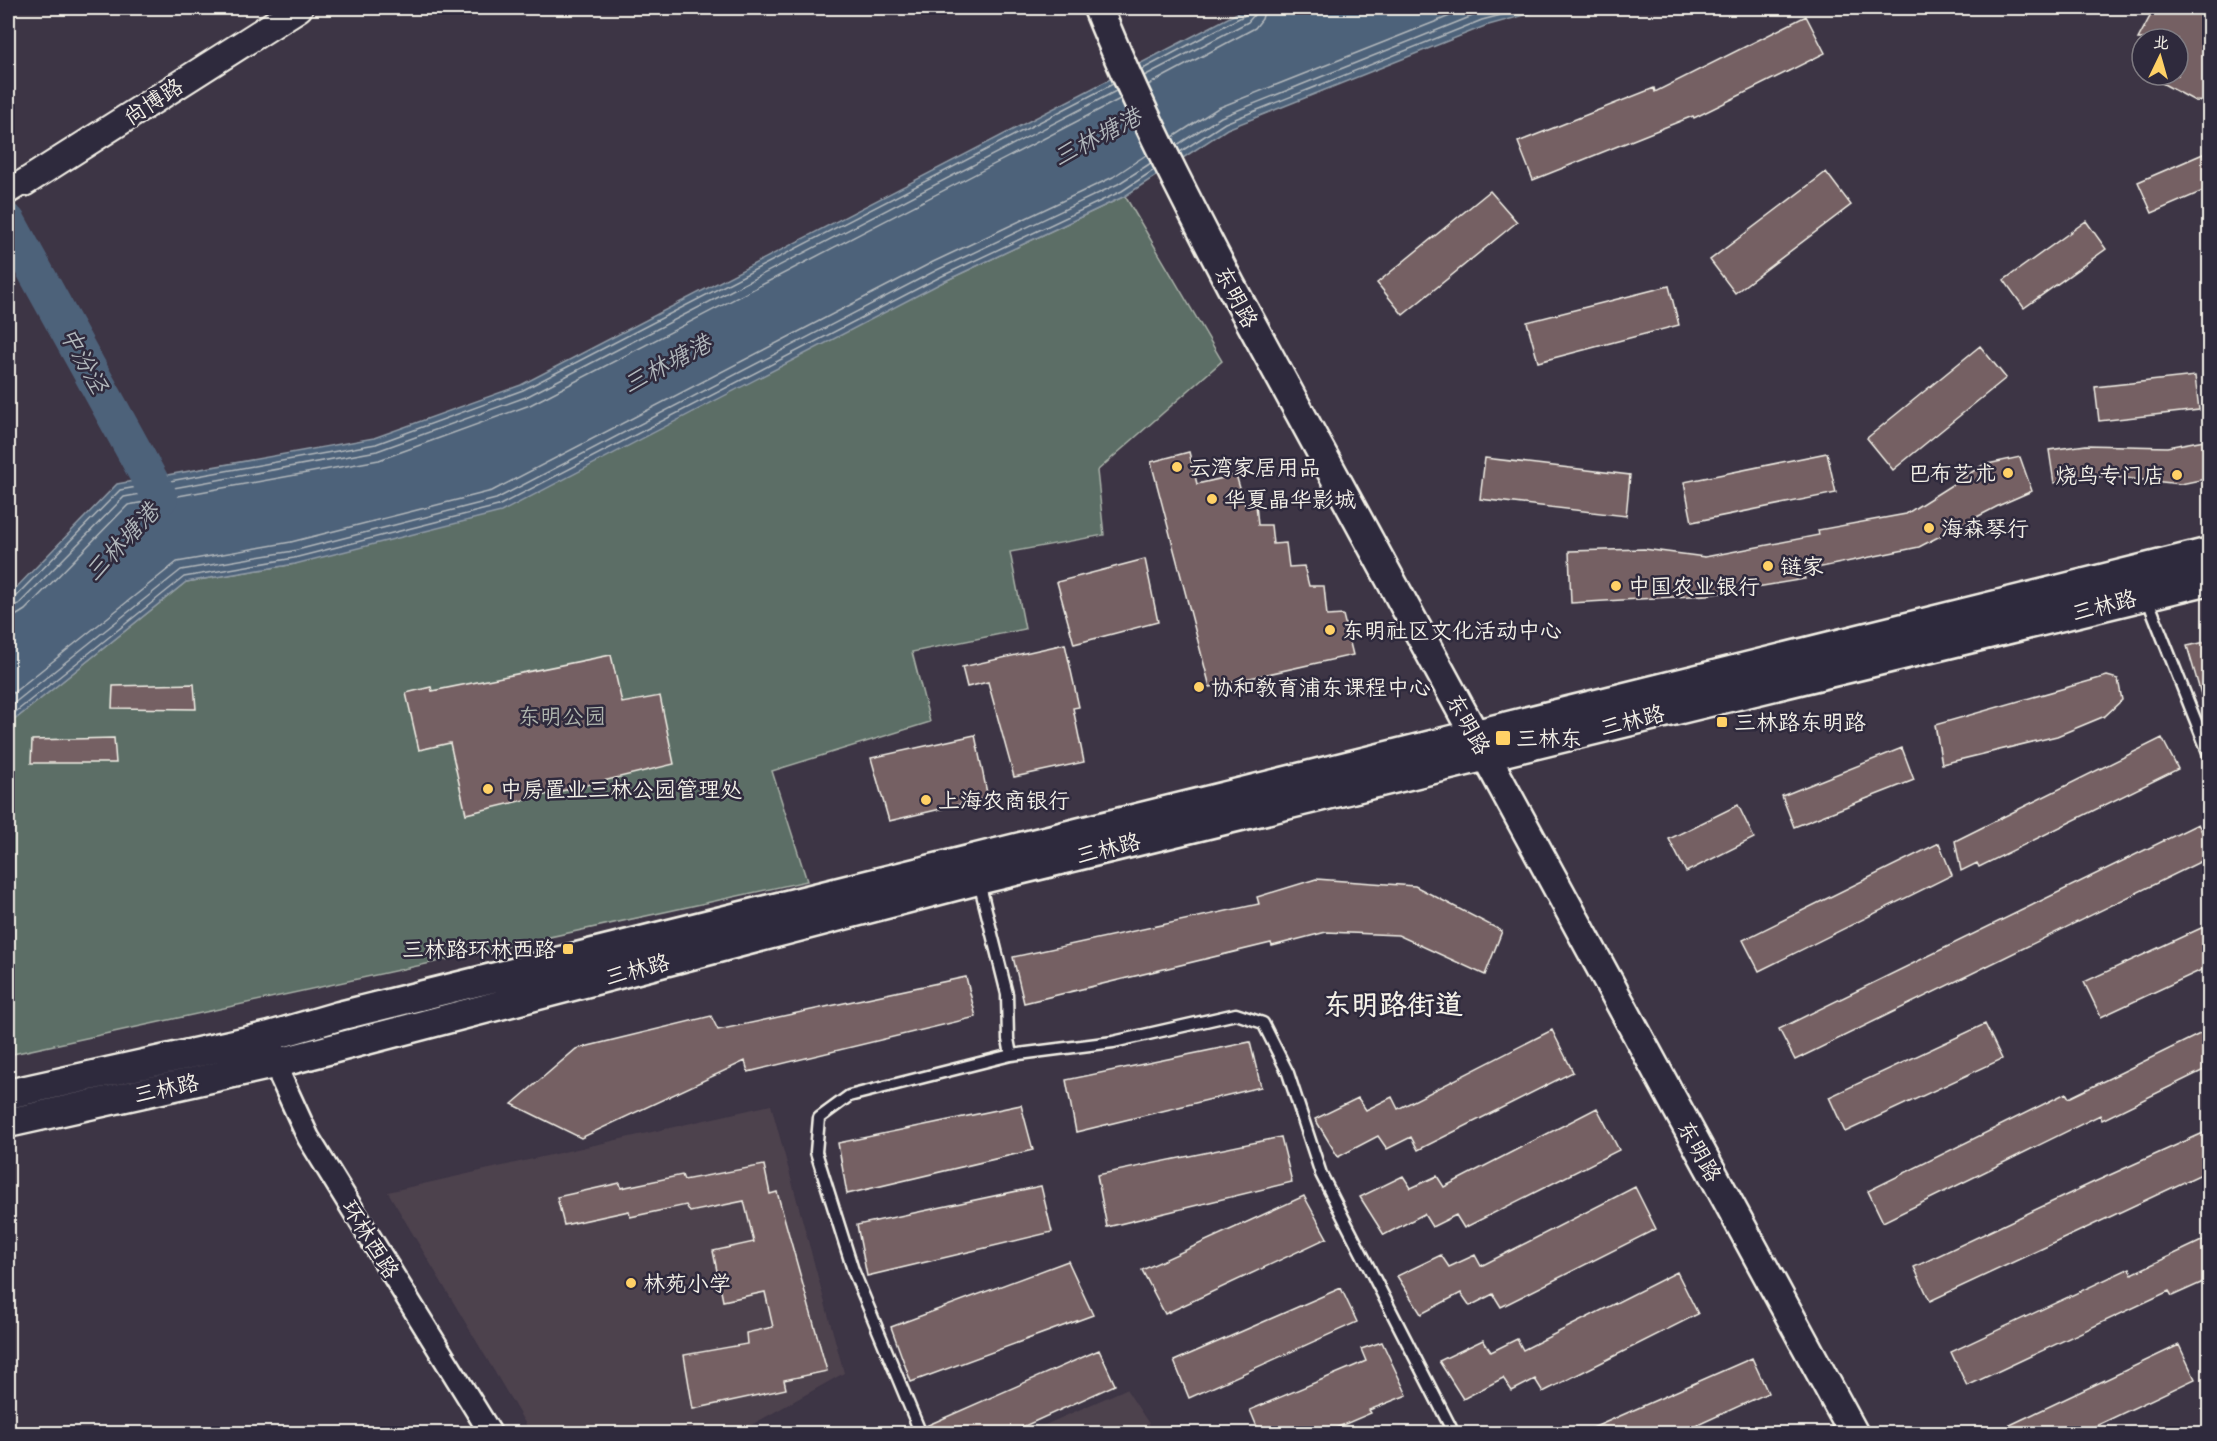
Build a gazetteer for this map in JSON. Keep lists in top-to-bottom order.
{
  "streets": {
    "main road": ["东明路", "三林路"],
    "street": ["尚博路", "环林西路"]
  },
  "crossings": [
    ["东明路", "三林路"],
    ["三林路", "环林西路"]
  ],
  "districts": ["东明路街道"],
  "water": ["三林塘港", "中汾泾"],
  "parks": ["东明公园"],
  "places": {
    "other": [
      "云湾家居用品",
      "巴布艺术",
      "烧鸟专门店",
      "华夏晶华影城",
      "海森琴行",
      "链家",
      "中国农业银行",
      "东明社区文化活动中心",
      "协和教育浦东课程中心",
      "中房置业三林公园管理处",
      "上海农商银行",
      "林苑小学"
    ],
    "transit": ["三林路东明路", "三林东", "三林路环林西路"]
  },
  "north": "top"
}
